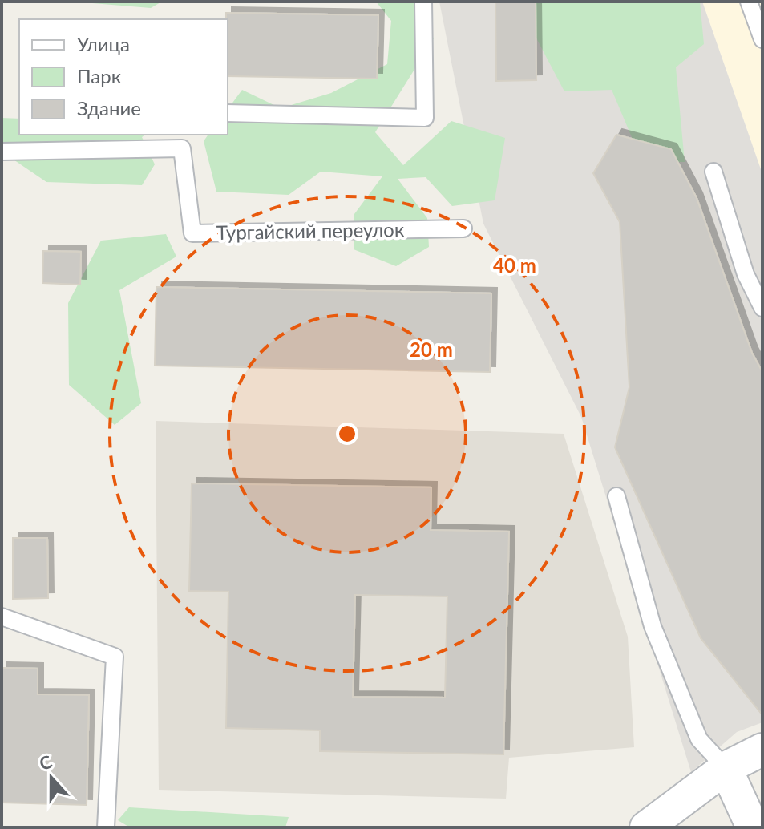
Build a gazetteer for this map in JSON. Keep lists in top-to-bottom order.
{
  "streets": {
    "lane": ["Тургайский переулок"]
  },
  "legend": ["Улица", "Парк", "Здание"],
  "north": "top",
  "rings": ["40 m", "20 m"]
}
